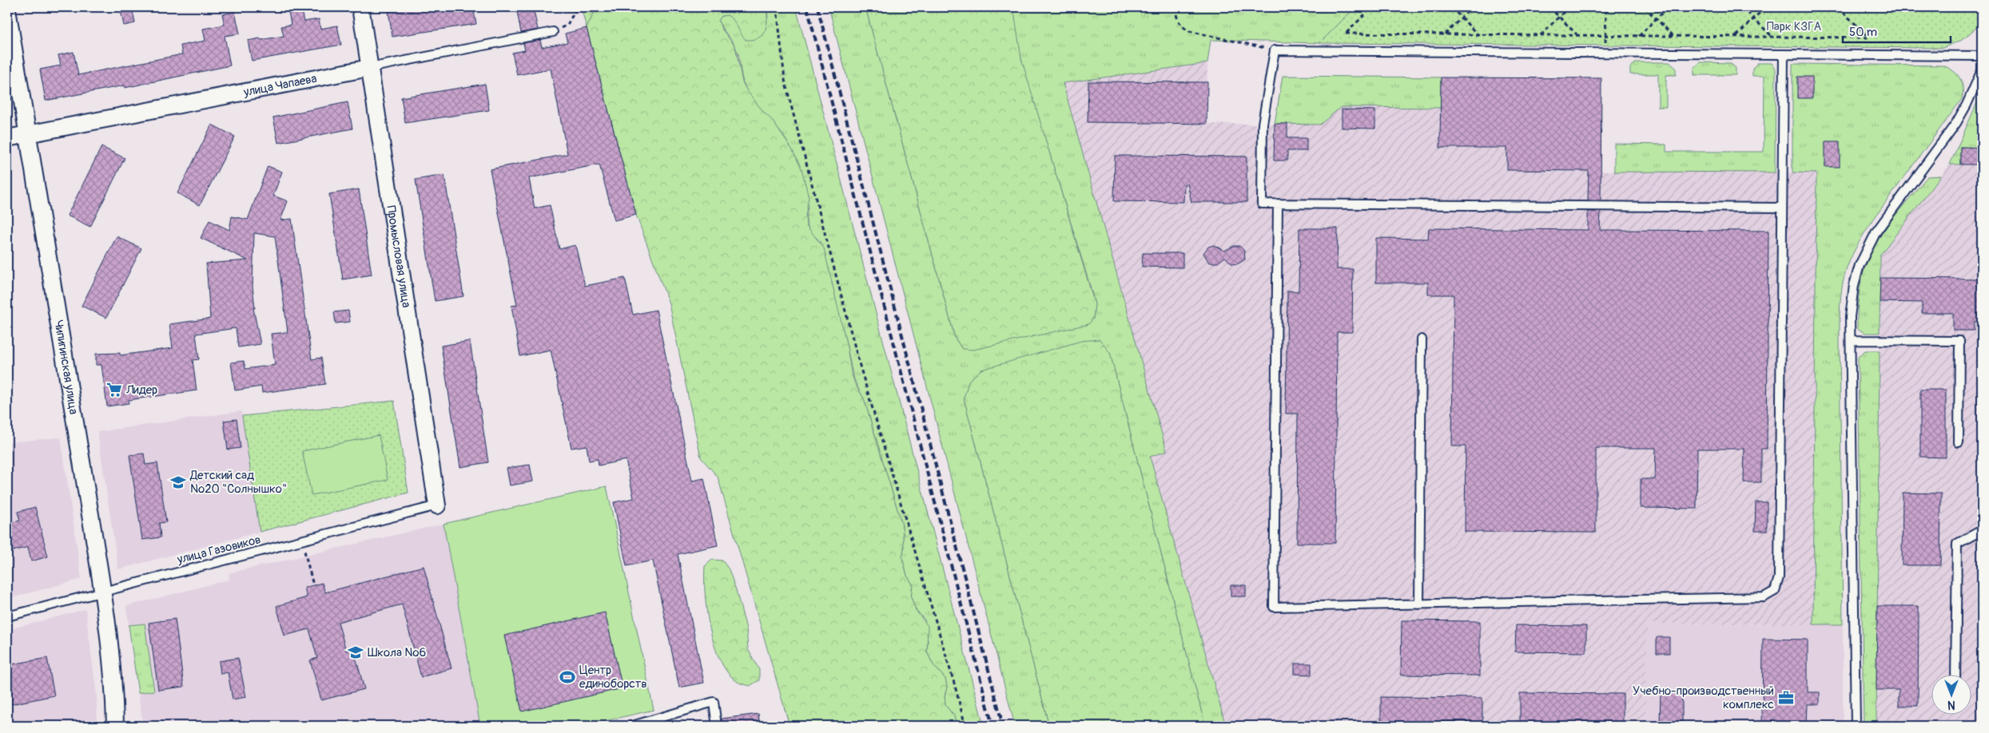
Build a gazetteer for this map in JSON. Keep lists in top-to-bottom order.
{
  "streets": {
    "street": ["улица Чапаева", "Промысловая улица", "Чипигинская улица"],
    "lane": ["улица Газовиков"]
  },
  "crossings": [
    ["улица Чапаева", "Промысловая улица"],
    ["улица Чапаева", "Чипигинская улица"],
    ["Промысловая улица", "улица Газовиков"],
    ["Чипигинская улица", "улица Газовиков"]
  ],
  "parks": ["Парк КЗГА"],
  "places": {
    "supermarket": ["Лидер"],
    "school or university": ["Детский сад №20 \"Солнышко\"", "Школа №6"],
    "sports": ["Центр единоборств"],
    "office": ["Учебно-производственный комплекс"]
  },
  "scale_bar": "50 m",
  "north": "bottom"
}
